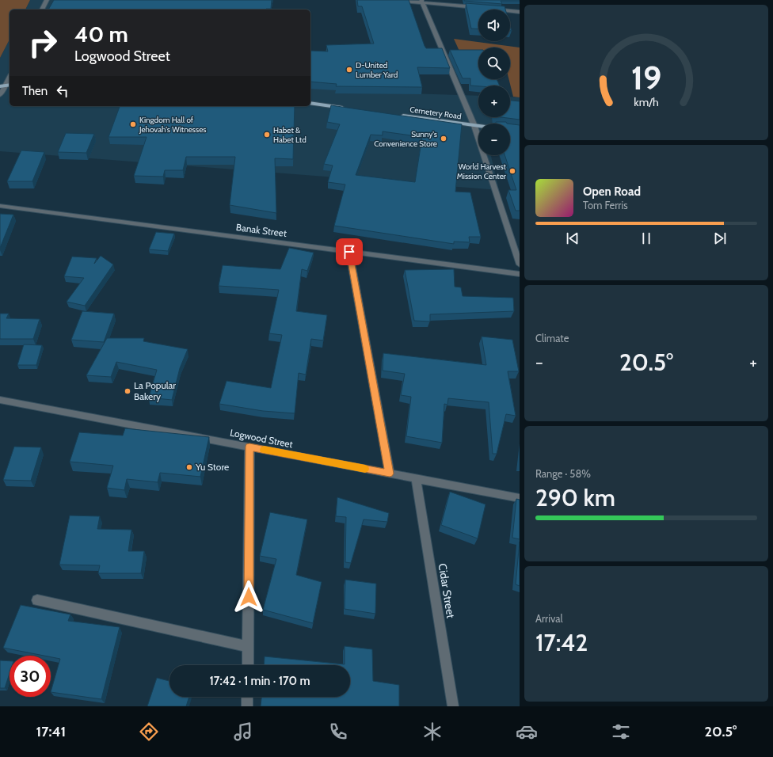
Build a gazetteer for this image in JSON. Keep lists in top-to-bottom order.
{
  "streets": {
    "main road": ["Cemetery Road"],
    "street": ["Banak Street", "Logwood Street", "Cidar Street"]
  },
  "crossings": [
    ["Logwood Street", "Cidar Street"]
  ],
  "places": [
    "D-United Lumber Yard",
    "Kingdom Hall of Jehovah's Witnesses",
    "Habet & Habet Ltd",
    "Sunny's Convenience Store",
    "World Harvest Mission Center",
    "La Popular Bakery",
    "Yu Store"
  ],
  "page": {
    "map_buttons": ["+", "−"],
    "turn": ["40 m", "Logwood Street"],
    "then": "Then",
    "song": ["Open Road", "Tom Ferris"],
    "tile": [
      "Climate",
      ["Range · 58%", "290 km"],
      ["Arrival", "17:42"]
    ],
    "heat": ["−", "20.5°", "+"],
    "limit": "30",
    "trip": "17:42 · 1 min · 170 m",
    "tabs": ["17:41", "20.5°"],
    "gauge": ["19", "km/h"]
  }
}
